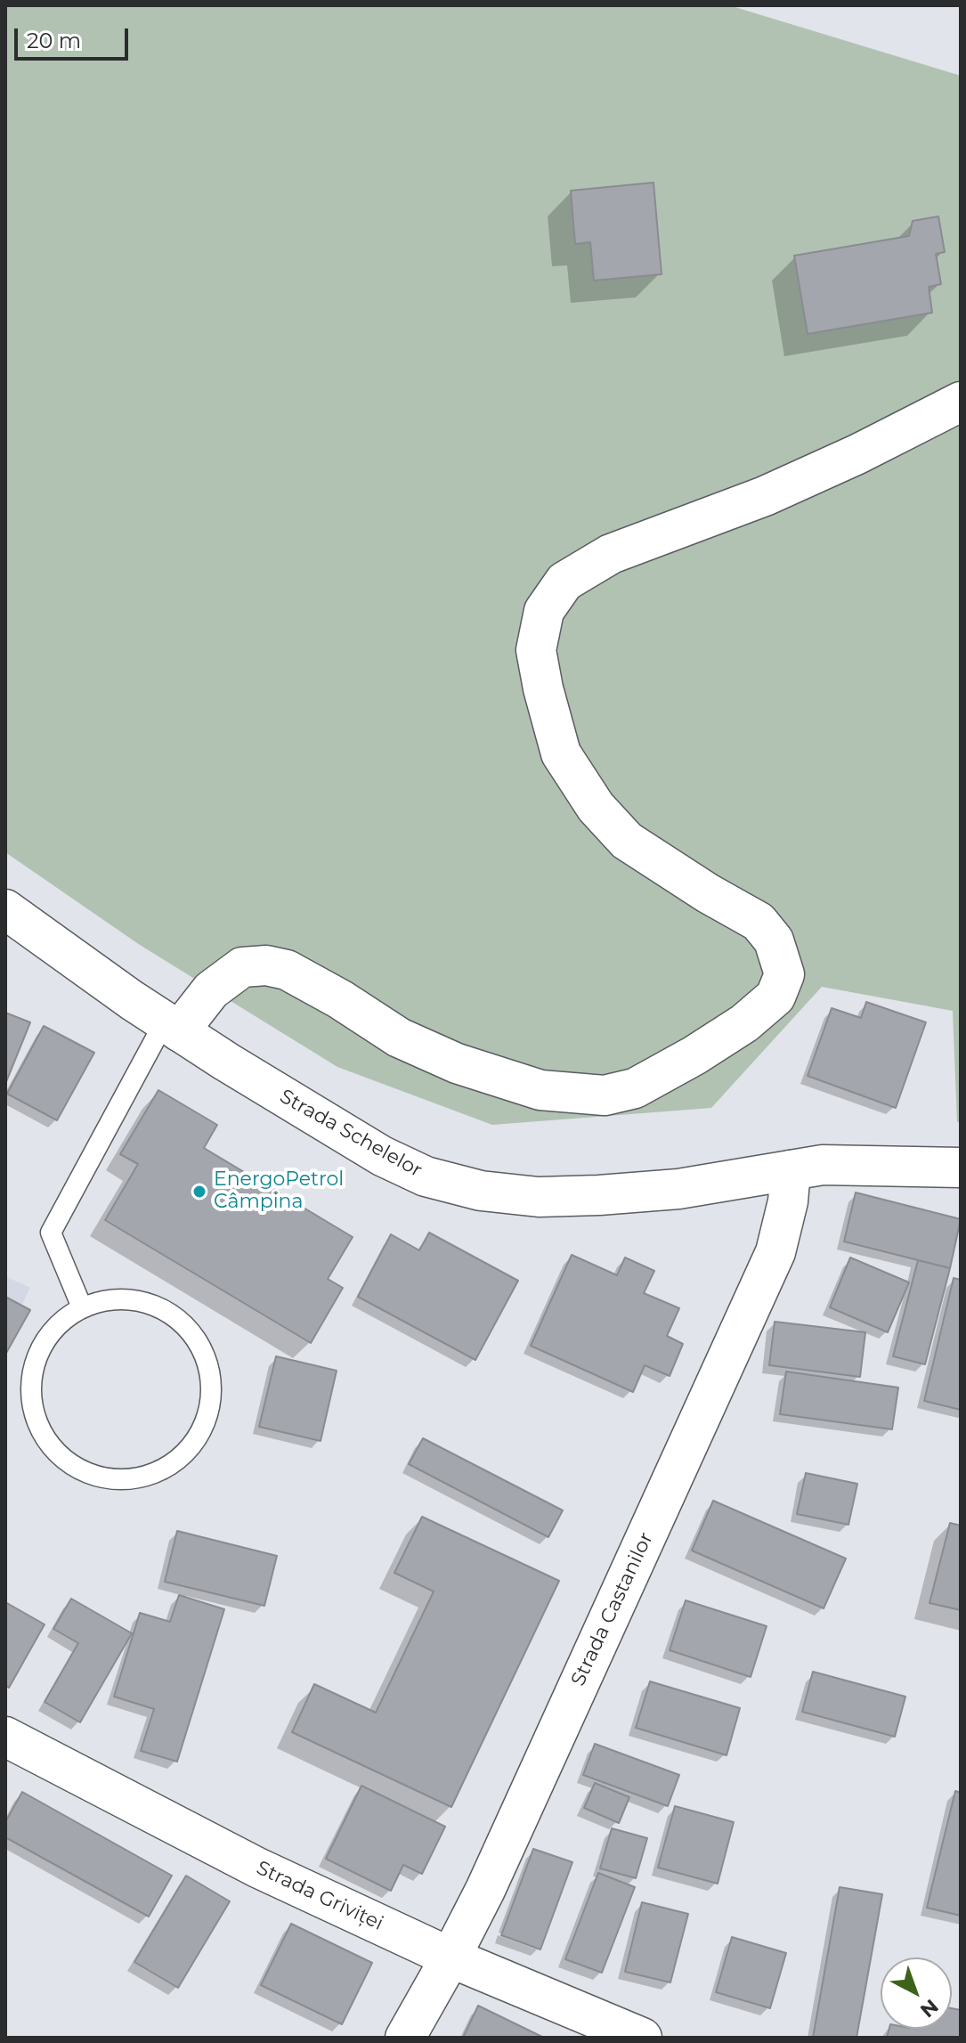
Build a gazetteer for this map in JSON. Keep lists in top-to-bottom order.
{
  "streets": {
    "street": ["Strada Schelelor", "Strada Castanilor", "Strada Griviței"]
  },
  "crossings": [
    ["Strada Schelelor", "Strada Castanilor"],
    ["Strada Castanilor", "Strada Griviței"]
  ],
  "places": ["EnergoPetrol Câmpina"],
  "scale_bar": "20 m",
  "north": "bottom right"
}
